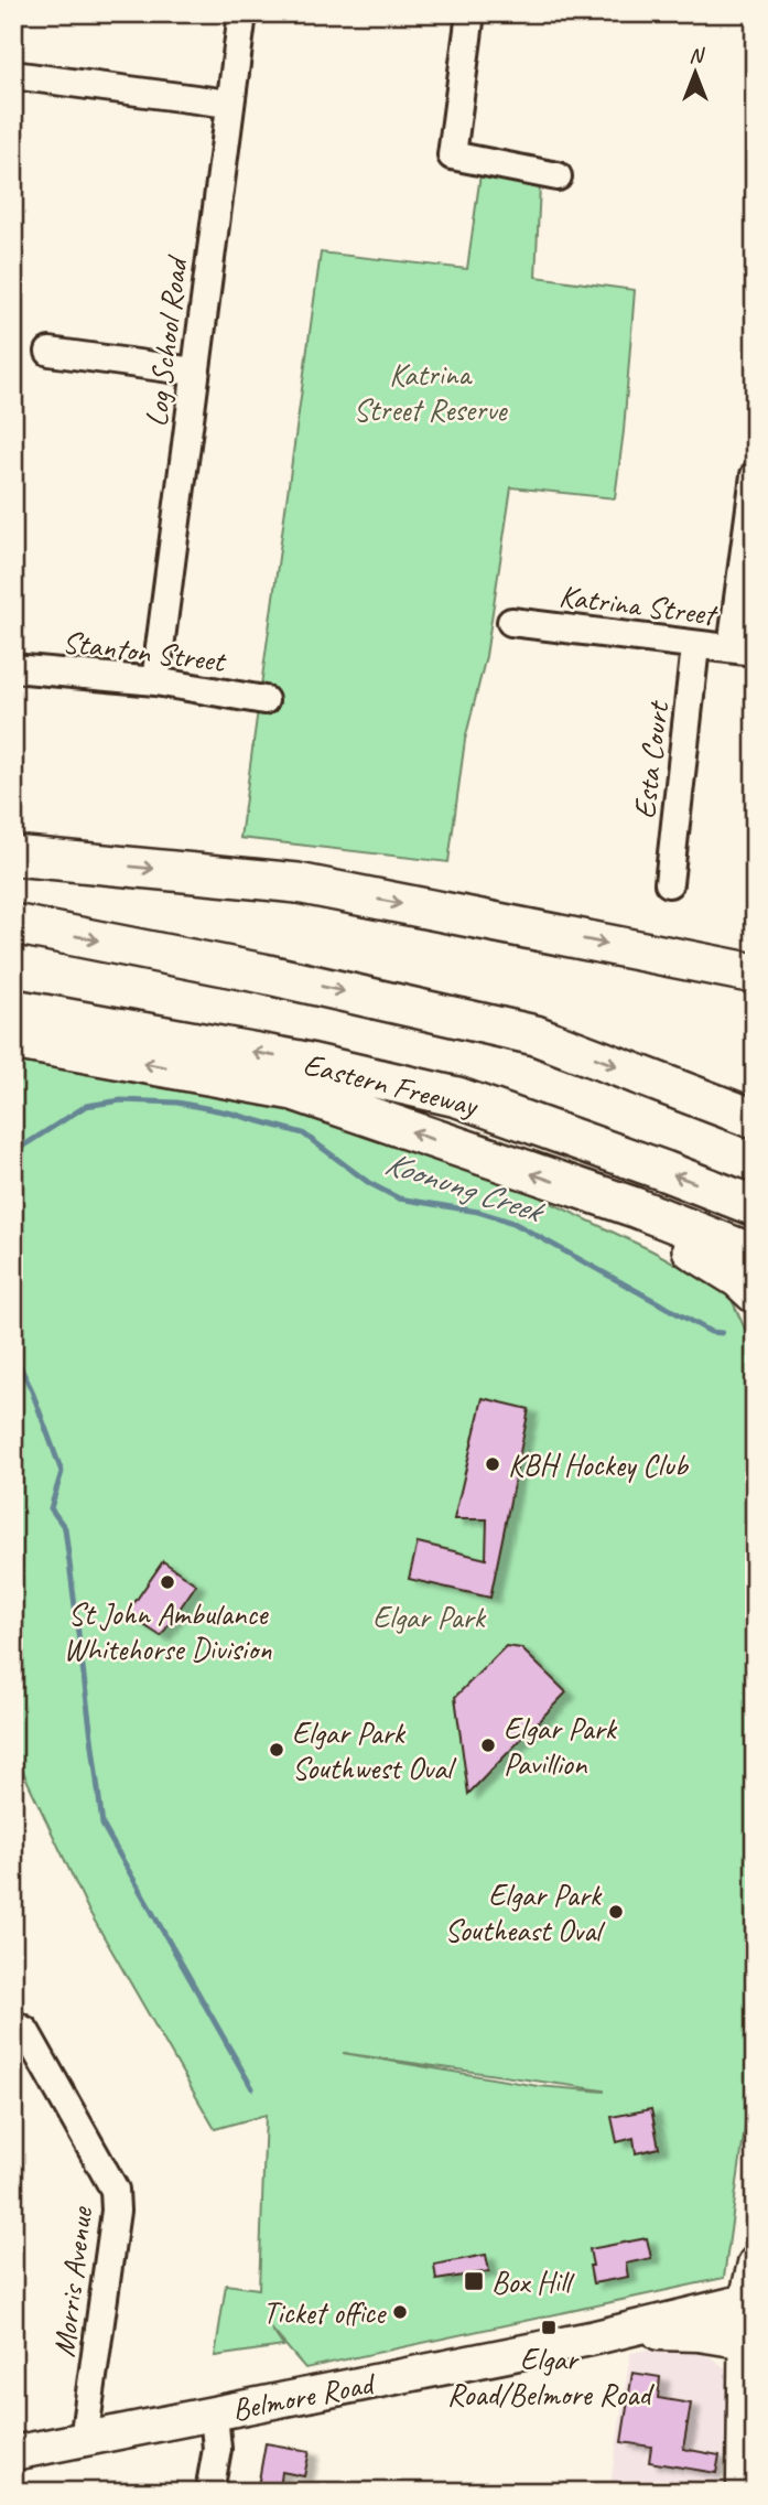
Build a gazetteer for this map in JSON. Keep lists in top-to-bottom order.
{
  "streets": {
    "highway": ["Eastern Freeway"],
    "main road": ["Belmore Road"],
    "street": [
      "Log School Road",
      "Katrina Street",
      "Stanton Street",
      "Esta Court",
      "Morris Avenue"
    ]
  },
  "crossings": [
    ["Log School Road", "Stanton Street"],
    ["Katrina Street", "Esta Court"],
    ["Morris Avenue", "Belmore Road"]
  ],
  "water": ["Koonung Creek"],
  "parks": ["Katrina Street Reserve", "Elgar Park"],
  "places": {
    "other": [
      "KBH Hockey Club",
      "St John Ambulance Whitehorse Division",
      "Elgar Park Pavillion",
      "Elgar Park Southwest Oval",
      "Elgar Park Southeast Oval",
      "Ticket office"
    ],
    "transit": ["Box Hill", "Elgar Road/Belmore Road"]
  },
  "north": "top"
}
